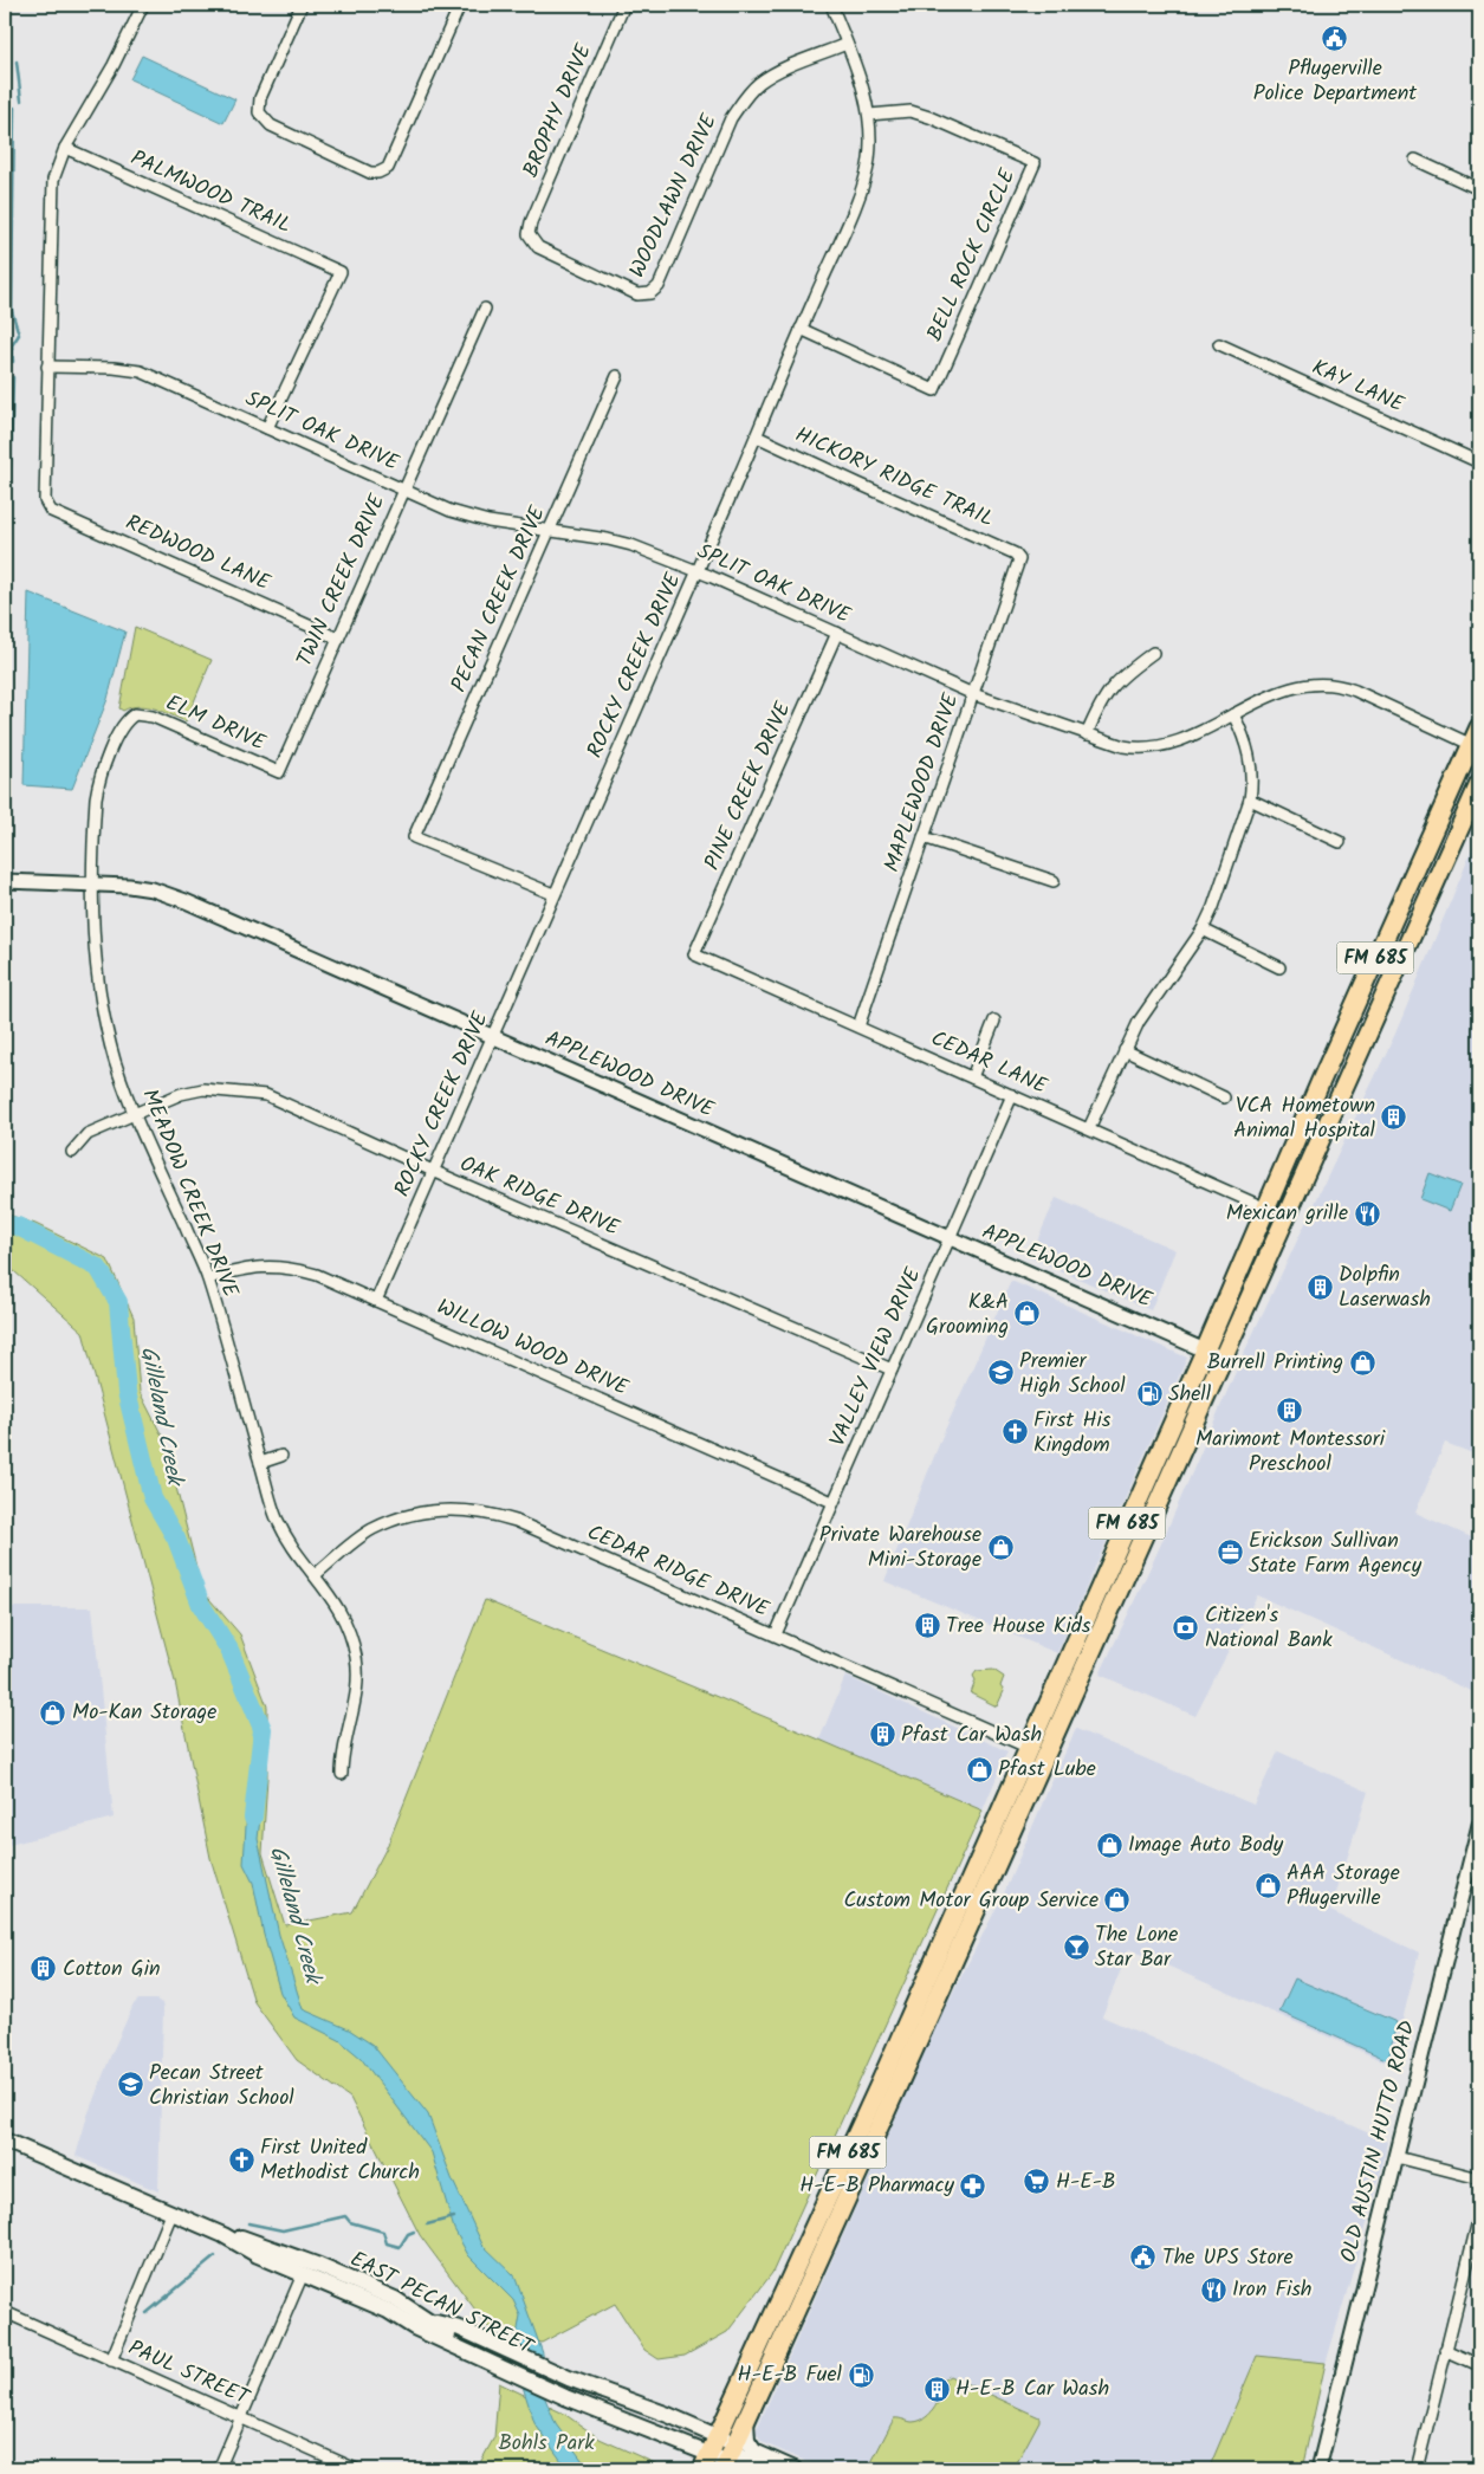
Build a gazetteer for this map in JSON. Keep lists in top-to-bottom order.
{
  "streets": {
    "main road": ["FM 685", "EAST PECAN STREET"],
    "street": [
      "BROPHY DRIVE",
      "PALMWOOD TRAIL",
      "WOODLAWN DRIVE",
      "BELL ROCK CIRCLE",
      "KAY LANE",
      "SPLIT OAK DRIVE",
      "HICKORY RIDGE TRAIL",
      "REDWOOD LANE",
      "TWIN CREEK DRIVE",
      "PECAN CREEK DRIVE",
      "ROCKY CREEK DRIVE",
      "ELM DRIVE",
      "MAPLEWOOD DRIVE",
      "PINE CREEK DRIVE",
      "CEDAR LANE",
      "APPLEWOOD DRIVE",
      "MEADOW CREEK DRIVE",
      "OAK RIDGE DRIVE",
      "WILLOW WOOD DRIVE",
      "VALLEY VIEW DRIVE",
      "CEDAR RIDGE DRIVE",
      "OLD AUSTIN HUTTO ROAD",
      "PAUL STREET"
    ]
  },
  "crossings": [
    ["BROPHY DRIVE", "WOODLAWN DRIVE"],
    ["PALMWOOD TRAIL", "SPLIT OAK DRIVE"],
    ["WOODLAWN DRIVE", "ROCKY CREEK DRIVE"],
    ["BELL ROCK CIRCLE", "ROCKY CREEK DRIVE"],
    ["SPLIT OAK DRIVE", "REDWOOD LANE"],
    ["SPLIT OAK DRIVE", "TWIN CREEK DRIVE"],
    ["SPLIT OAK DRIVE", "PECAN CREEK DRIVE"],
    ["SPLIT OAK DRIVE", "ROCKY CREEK DRIVE"],
    ["SPLIT OAK DRIVE", "MAPLEWOOD DRIVE"],
    ["SPLIT OAK DRIVE", "PINE CREEK DRIVE"],
    ["SPLIT OAK DRIVE", "FM 685"],
    ["HICKORY RIDGE TRAIL", "ROCKY CREEK DRIVE"],
    ["HICKORY RIDGE TRAIL", "MAPLEWOOD DRIVE"],
    ["REDWOOD LANE", "TWIN CREEK DRIVE"],
    ["TWIN CREEK DRIVE", "ELM DRIVE"],
    ["PECAN CREEK DRIVE", "ROCKY CREEK DRIVE"],
    ["ROCKY CREEK DRIVE", "APPLEWOOD DRIVE"],
    ["ROCKY CREEK DRIVE", "OAK RIDGE DRIVE"],
    ["ROCKY CREEK DRIVE", "WILLOW WOOD DRIVE"],
    ["ELM DRIVE", "MEADOW CREEK DRIVE"],
    ["MAPLEWOOD DRIVE", "CEDAR LANE"],
    ["PINE CREEK DRIVE", "CEDAR LANE"],
    ["FM 685", "CEDAR LANE"],
    ["FM 685", "APPLEWOOD DRIVE"],
    ["FM 685", "CEDAR RIDGE DRIVE"],
    ["CEDAR LANE", "VALLEY VIEW DRIVE"],
    ["APPLEWOOD DRIVE", "MEADOW CREEK DRIVE"],
    ["APPLEWOOD DRIVE", "VALLEY VIEW DRIVE"],
    ["MEADOW CREEK DRIVE", "OAK RIDGE DRIVE"],
    ["MEADOW CREEK DRIVE", "WILLOW WOOD DRIVE"],
    ["MEADOW CREEK DRIVE", "CEDAR RIDGE DRIVE"],
    ["OAK RIDGE DRIVE", "VALLEY VIEW DRIVE"],
    ["WILLOW WOOD DRIVE", "VALLEY VIEW DRIVE"],
    ["VALLEY VIEW DRIVE", "CEDAR RIDGE DRIVE"]
  ],
  "water": ["Gilleland Creek"],
  "parks": ["Bohls Park"],
  "places": {
    "public building": ["Pflugerville Police Department", "The UPS Store"],
    "building": [
      "VCA Hometown Animal Hospital",
      "Dolpfin Laserwash",
      "Marimont Montessori Preschool",
      "Tree House Kids",
      "Pfast Car Wash",
      "Cotton Gin",
      "H-E-B Car Wash"
    ],
    "restaurant": ["Mexican grille", "Iron Fish"],
    "shop": [
      "K&A Grooming",
      "Burrell Printing",
      "Private Warehouse Mini-Storage",
      "Mo-Kan Storage",
      "Pfast Lube",
      "Image Auto Body",
      "AAA Storage Pflugerville",
      "Custom Motor Group Service"
    ],
    "school or university": ["Premier High School", "Pecan Street Christian School"],
    "fuel station": ["Shell", "H-E-B Fuel"],
    "church": ["First His Kingdom", "First United Methodist Church"],
    "office": ["Erickson Sullivan State Farm Agency"],
    "bank": ["Citizen's National Bank"],
    "bar": ["The Lone Star Bar"],
    "supermarket": ["H-E-B"],
    "pharmacy": ["H-E-B Pharmacy"]
  }
}
